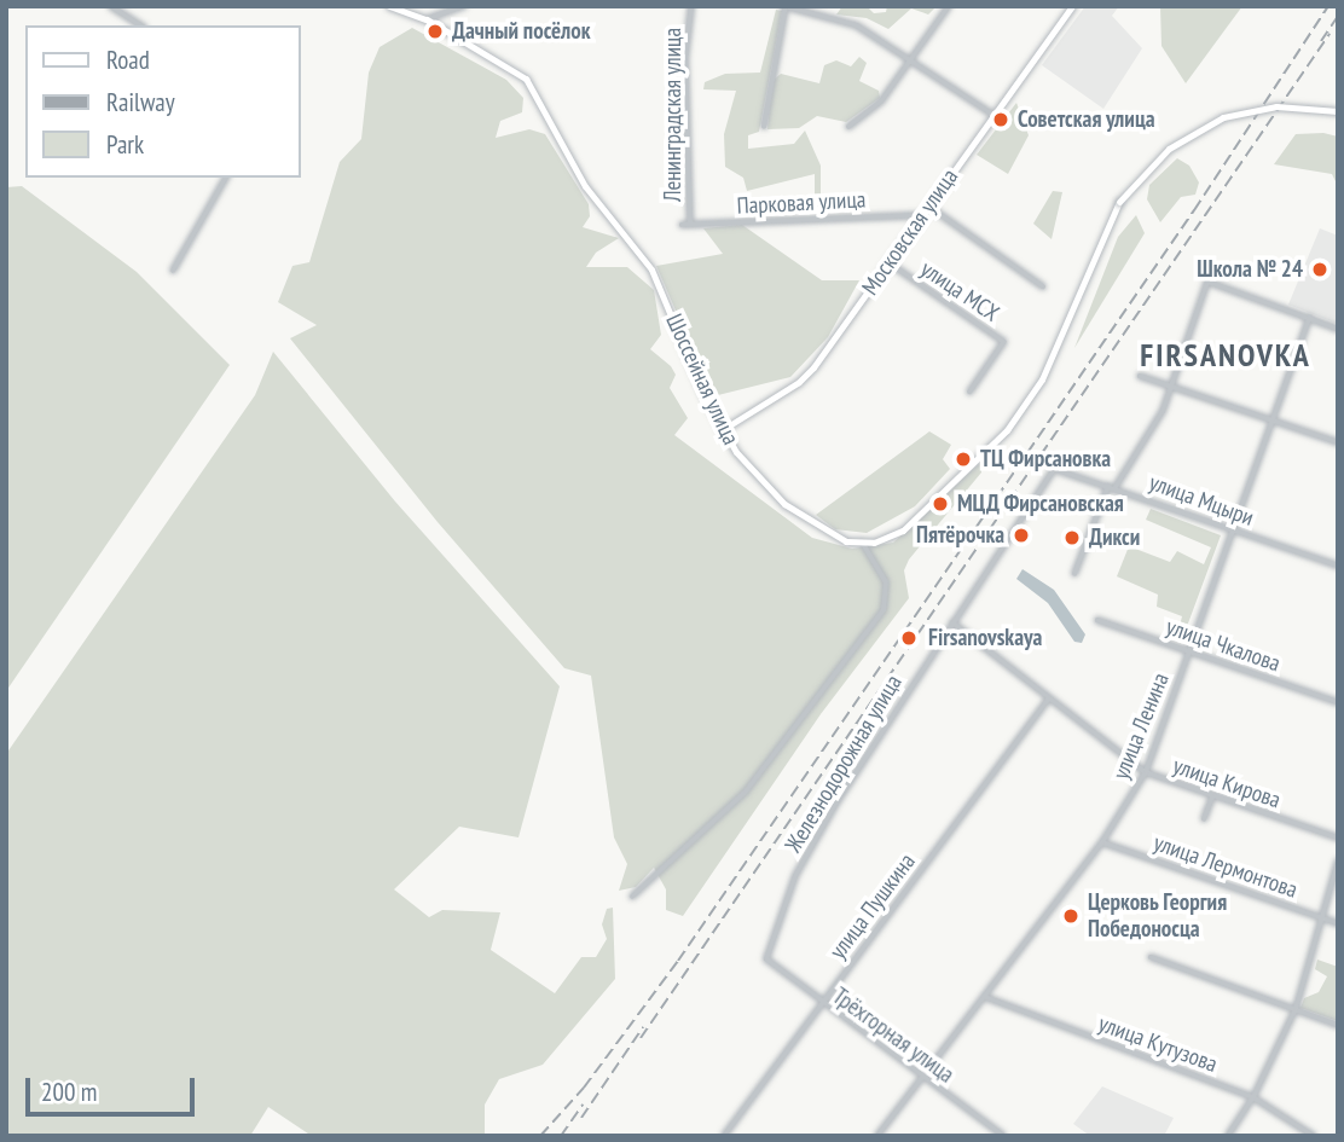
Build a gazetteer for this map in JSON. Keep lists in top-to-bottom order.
{
  "streets": {
    "street": [
      "Ленинградская улица",
      "Парковая улица",
      "Московская улица",
      "улица МСХ",
      "Шоссейная улица",
      "улица Мцыри",
      "улица Чкалова",
      "улица Ленина",
      "Железнодорожная улица",
      "улица Кирова",
      "улица Лермонтова",
      "улица Пушкина",
      "Трёхгорная улица",
      "улица Кутузова"
    ]
  },
  "crossings": [
    ["Ленинградская улица", "Парковая улица"],
    ["Парковая улица", "Московская улица"],
    ["Московская улица", "улица МСХ"],
    ["Московская улица", "Шоссейная улица"],
    ["улица Мцыри", "улица Ленина"],
    ["улица Мцыри", "Железнодорожная улица"],
    ["улица Чкалова", "улица Ленина"],
    ["улица Ленина", "улица Кирова"],
    ["улица Ленина", "улица Лермонтова"],
    ["улица Ленина", "Трёхгорная улица"],
    ["улица Ленина", "улица Кутузова"],
    ["Железнодорожная улица", "улица Кирова"],
    ["Железнодорожная улица", "Трёхгорная улица"],
    ["улица Кирова", "улица Пушкина"],
    ["улица Пушкина", "Трёхгорная улица"]
  ],
  "districts": ["FIRSANOVKA"],
  "places": [
    "Дачный посёлок",
    "Советская улица",
    "Школа № 24",
    "ТЦ Фирсановка",
    "МЦД Фирсановская",
    "Пятёрочка",
    "Дикси",
    "Firsanovskaya",
    "Церковь Георгия Победоносца"
  ],
  "legend": ["Road", "Railway", "Park"],
  "scale_bar": "200 m"
}
